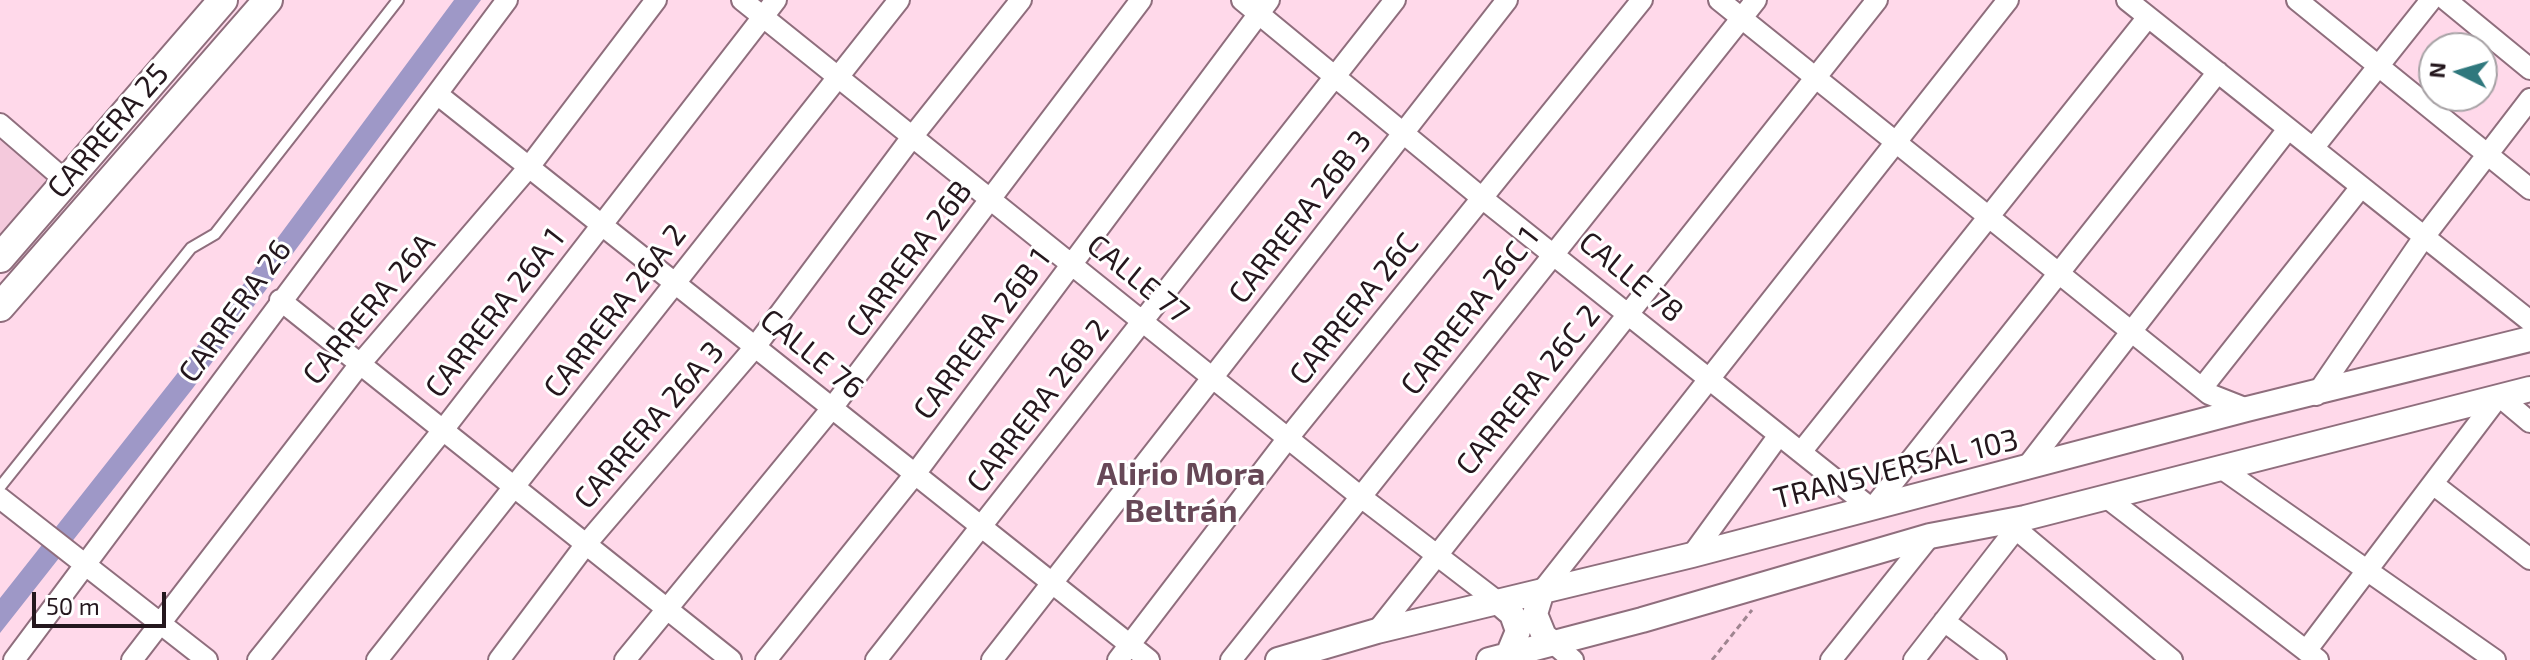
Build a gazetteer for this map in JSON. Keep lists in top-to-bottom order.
{
  "streets": {
    "main road": ["CARRERA 25"],
    "street": [
      "CARRERA 26B 3",
      "CARRERA 26B",
      "CALLE 78",
      "CALLE 77",
      "CARRERA 26A",
      "CARRERA 26C",
      "CARRERA 26",
      "CARRERA 26A 2",
      "CARRERA 26C 1",
      "CARRERA 26A 1",
      "CARRERA 26B 1",
      "CALLE 76",
      "CARRERA 26C 2",
      "CARRERA 26B 2",
      "CARRERA 26A 3",
      "TRANSVERSAL 103"
    ]
  },
  "crossings": [
    ["CARRERA 26B 3", "CALLE 78"],
    ["CARRERA 26B 3", "CALLE 77"],
    ["CARRERA 26B 3", "CALLE 76"],
    ["CARRERA 26B", "CALLE 77"],
    ["CARRERA 26B", "CALLE 76"],
    ["CALLE 78", "CARRERA 26C"],
    ["CALLE 78", "CARRERA 26C 1"],
    ["CALLE 78", "CARRERA 26B 1"],
    ["CALLE 78", "CARRERA 26C 2"],
    ["CALLE 78", "CARRERA 26B 2"],
    ["CALLE 78", "TRANSVERSAL 103"],
    ["CALLE 77", "CARRERA 26C"],
    ["CALLE 77", "CARRERA 26A 2"],
    ["CALLE 77", "CARRERA 26C 1"],
    ["CALLE 77", "CARRERA 26A 1"],
    ["CALLE 77", "CARRERA 26B 1"],
    ["CALLE 77", "CARRERA 26C 2"],
    ["CALLE 77", "CARRERA 26B 2"],
    ["CALLE 77", "CARRERA 26A 3"],
    ["CALLE 77", "TRANSVERSAL 103"],
    ["CARRERA 26A", "CALLE 76"],
    ["CARRERA 26C", "CALLE 76"],
    ["CARRERA 26", "CALLE 76"],
    ["CARRERA 26A 2", "CALLE 76"],
    ["CARRERA 26A 1", "CALLE 76"],
    ["CARRERA 26B 1", "CALLE 76"],
    ["CALLE 76", "CARRERA 26B 2"],
    ["CALLE 76", "CARRERA 26A 3"],
    ["CARRERA 26C 2", "TRANSVERSAL 103"]
  ],
  "districts": ["Alirio Mora Beltrán"],
  "scale_bar": "50 m",
  "north": "left"
}
